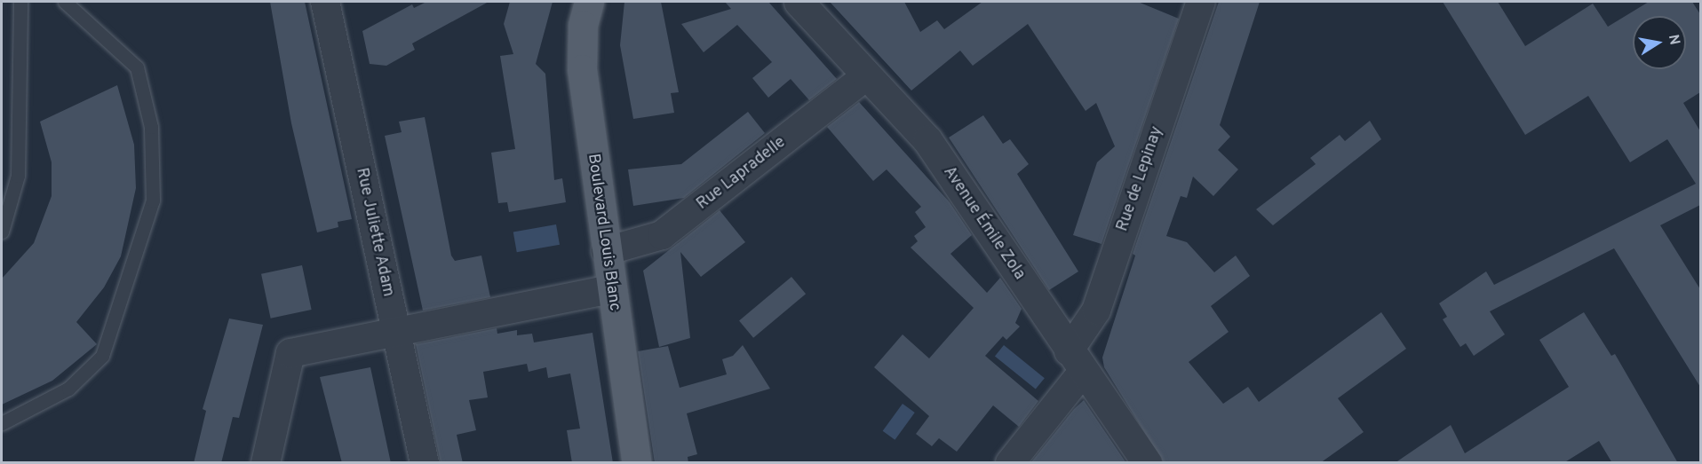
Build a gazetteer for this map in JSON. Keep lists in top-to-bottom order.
{
  "streets": {
    "main road": ["Boulevard Louis Blanc"],
    "street": [
      "Rue Lapradelle",
      "Rue de Lepinay",
      "Avenue Émile Zola",
      "Rue Juliette Adam"
    ]
  },
  "crossings": [
    ["Rue Lapradelle", "Avenue Émile Zola"],
    ["Rue Lapradelle", "Boulevard Louis Blanc"],
    ["Rue de Lepinay", "Avenue Émile Zola"]
  ],
  "north": "right"
}
